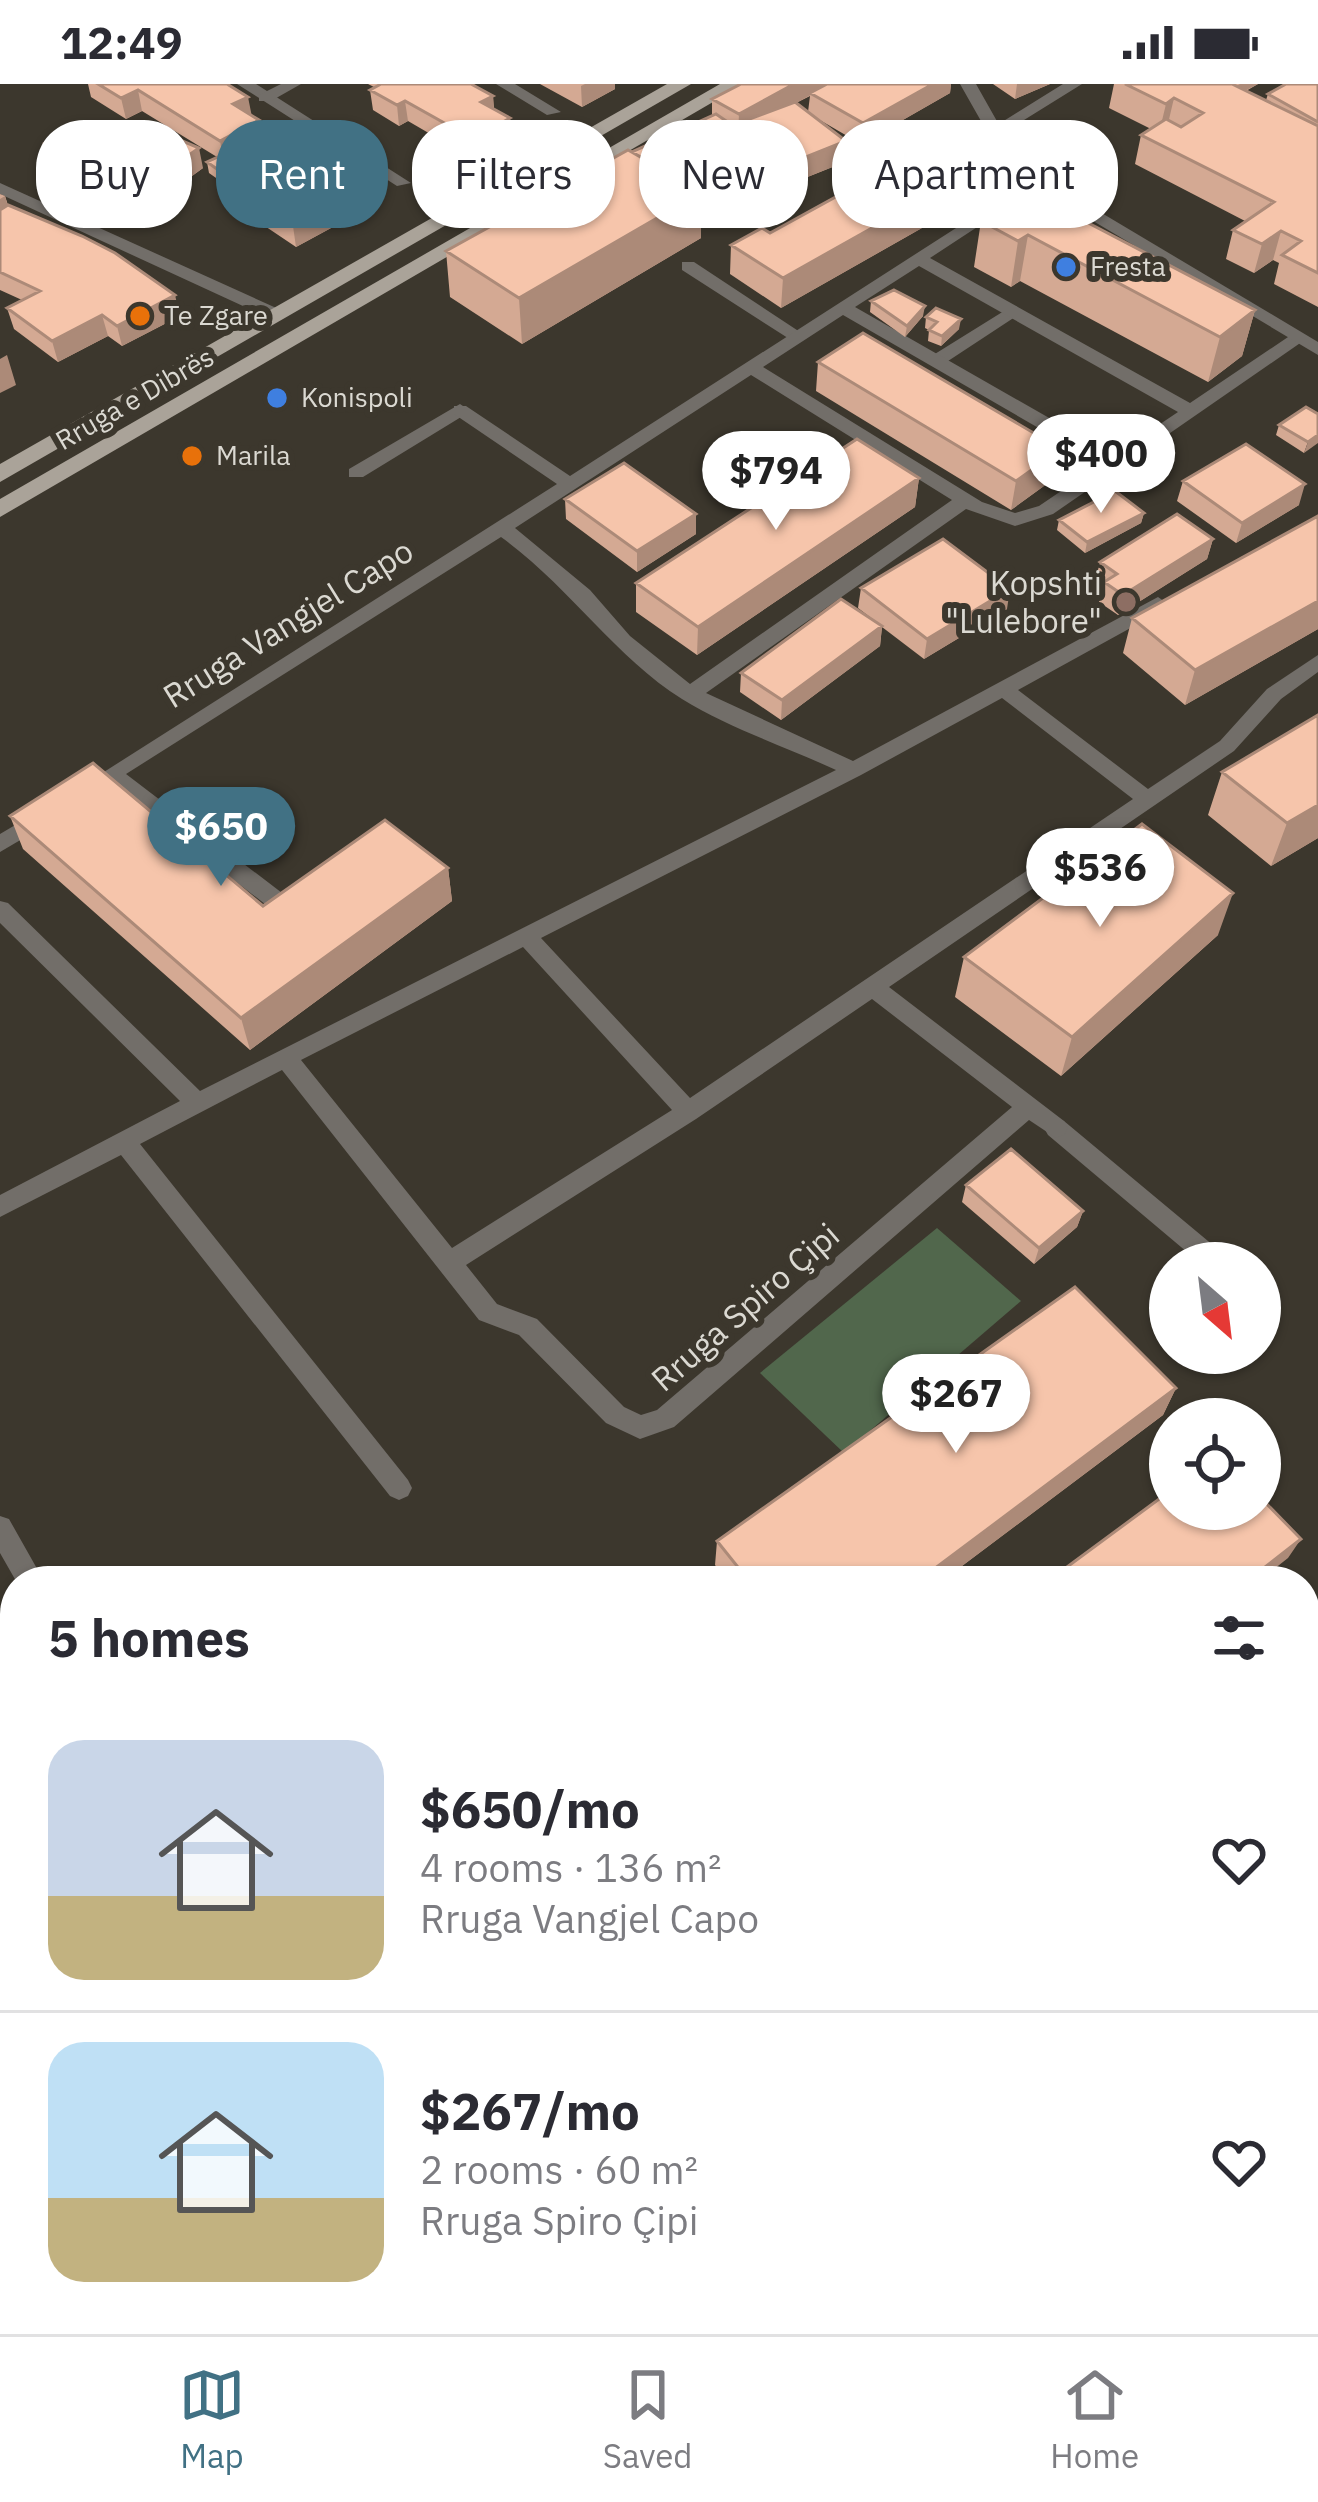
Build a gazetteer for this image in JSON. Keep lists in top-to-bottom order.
{
  "streets": {
    "main road": ["Rruga e Dibrës"],
    "street": ["Rruga Vangjel Capo", "Rruga Spiro Çipi"]
  },
  "places": [
    "Fresta",
    "Te Zgare",
    "Konispoli",
    "Marila",
    "Kopshti \"Lulebore\""
  ],
  "north": "bottom right",
  "page": {
    "status": "12:49",
    "chip": [
      "Buy",
      "Rent",
      "Filters",
      "New",
      "Apartment"
    ],
    "price": [
      "$400",
      "$794",
      "$650",
      "$536",
      "$267"
    ],
    "heading": "5 homes",
    "list": [
      {
        "name": "$650/mo",
        "note": "4 rooms · 136 m² · Rruga Vangjel Capo"
      },
      {
        "name": "$267/mo",
        "note": "2 rooms · 60 m² · Rruga Spiro Çipi"
      }
    ],
    "tabs": ["Map", "Saved", "Home"]
  }
}
